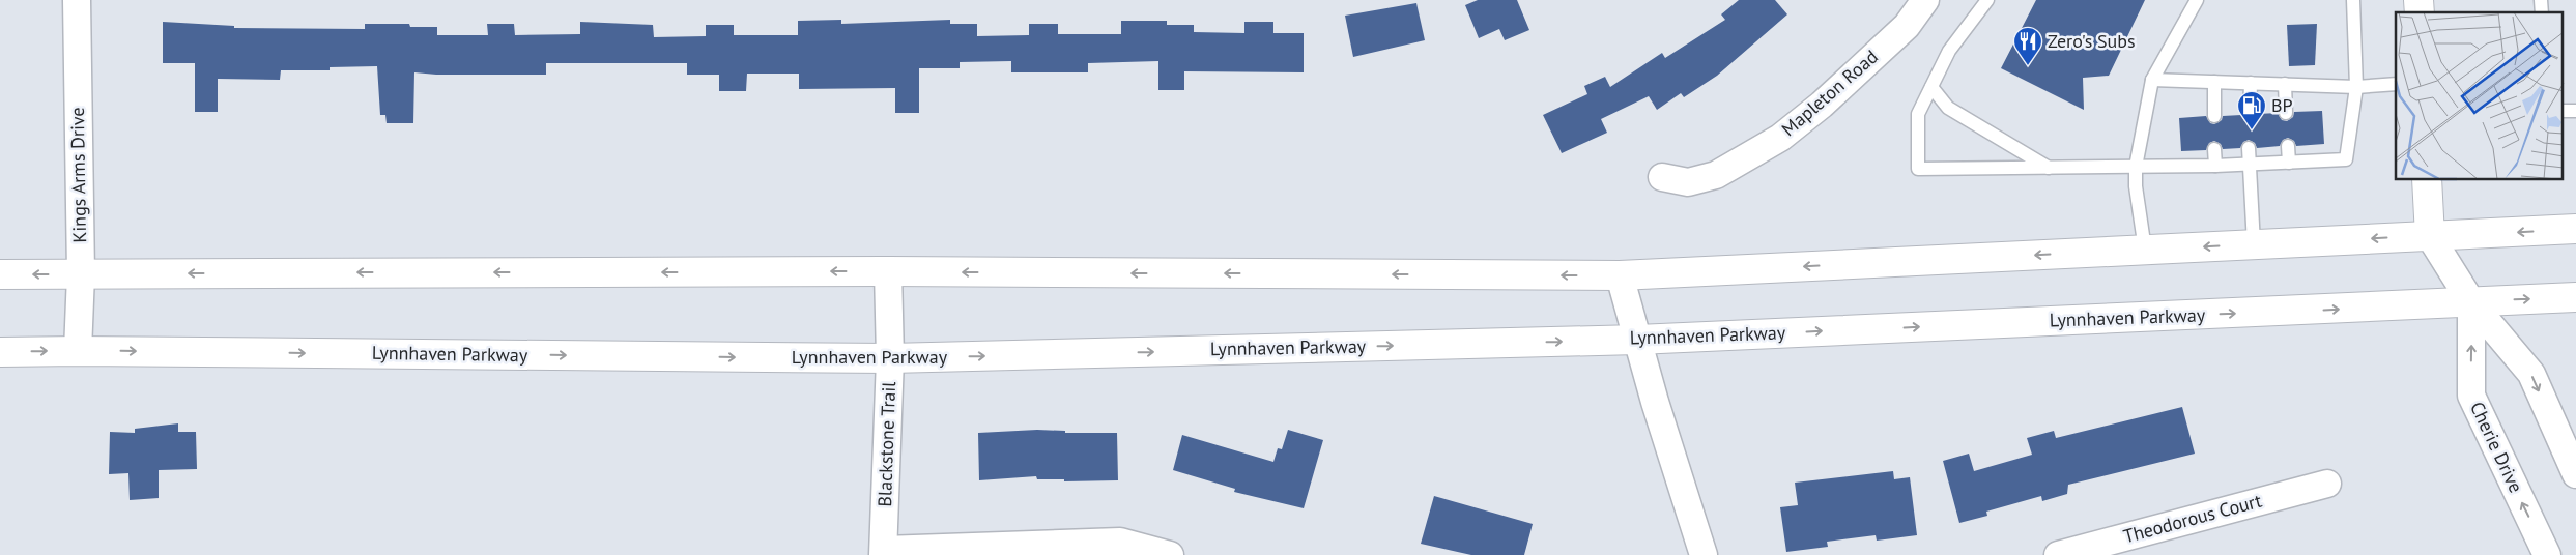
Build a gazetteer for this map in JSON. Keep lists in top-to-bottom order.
{
  "streets": {
    "main road": ["Lynnhaven Parkway"],
    "street": [
      "Mapleton Road",
      "Kings Arms Drive",
      "Blackstone Trail",
      "Cherie Drive",
      "Theodorous Court"
    ]
  },
  "crossings": [
    ["Kings Arms Drive", "Lynnhaven Parkway"],
    ["Lynnhaven Parkway", "Blackstone Trail"],
    ["Lynnhaven Parkway", "Cherie Drive"]
  ],
  "places": {
    "restaurant": ["Zero's Subs"],
    "fuel station": ["BP"]
  }
}
